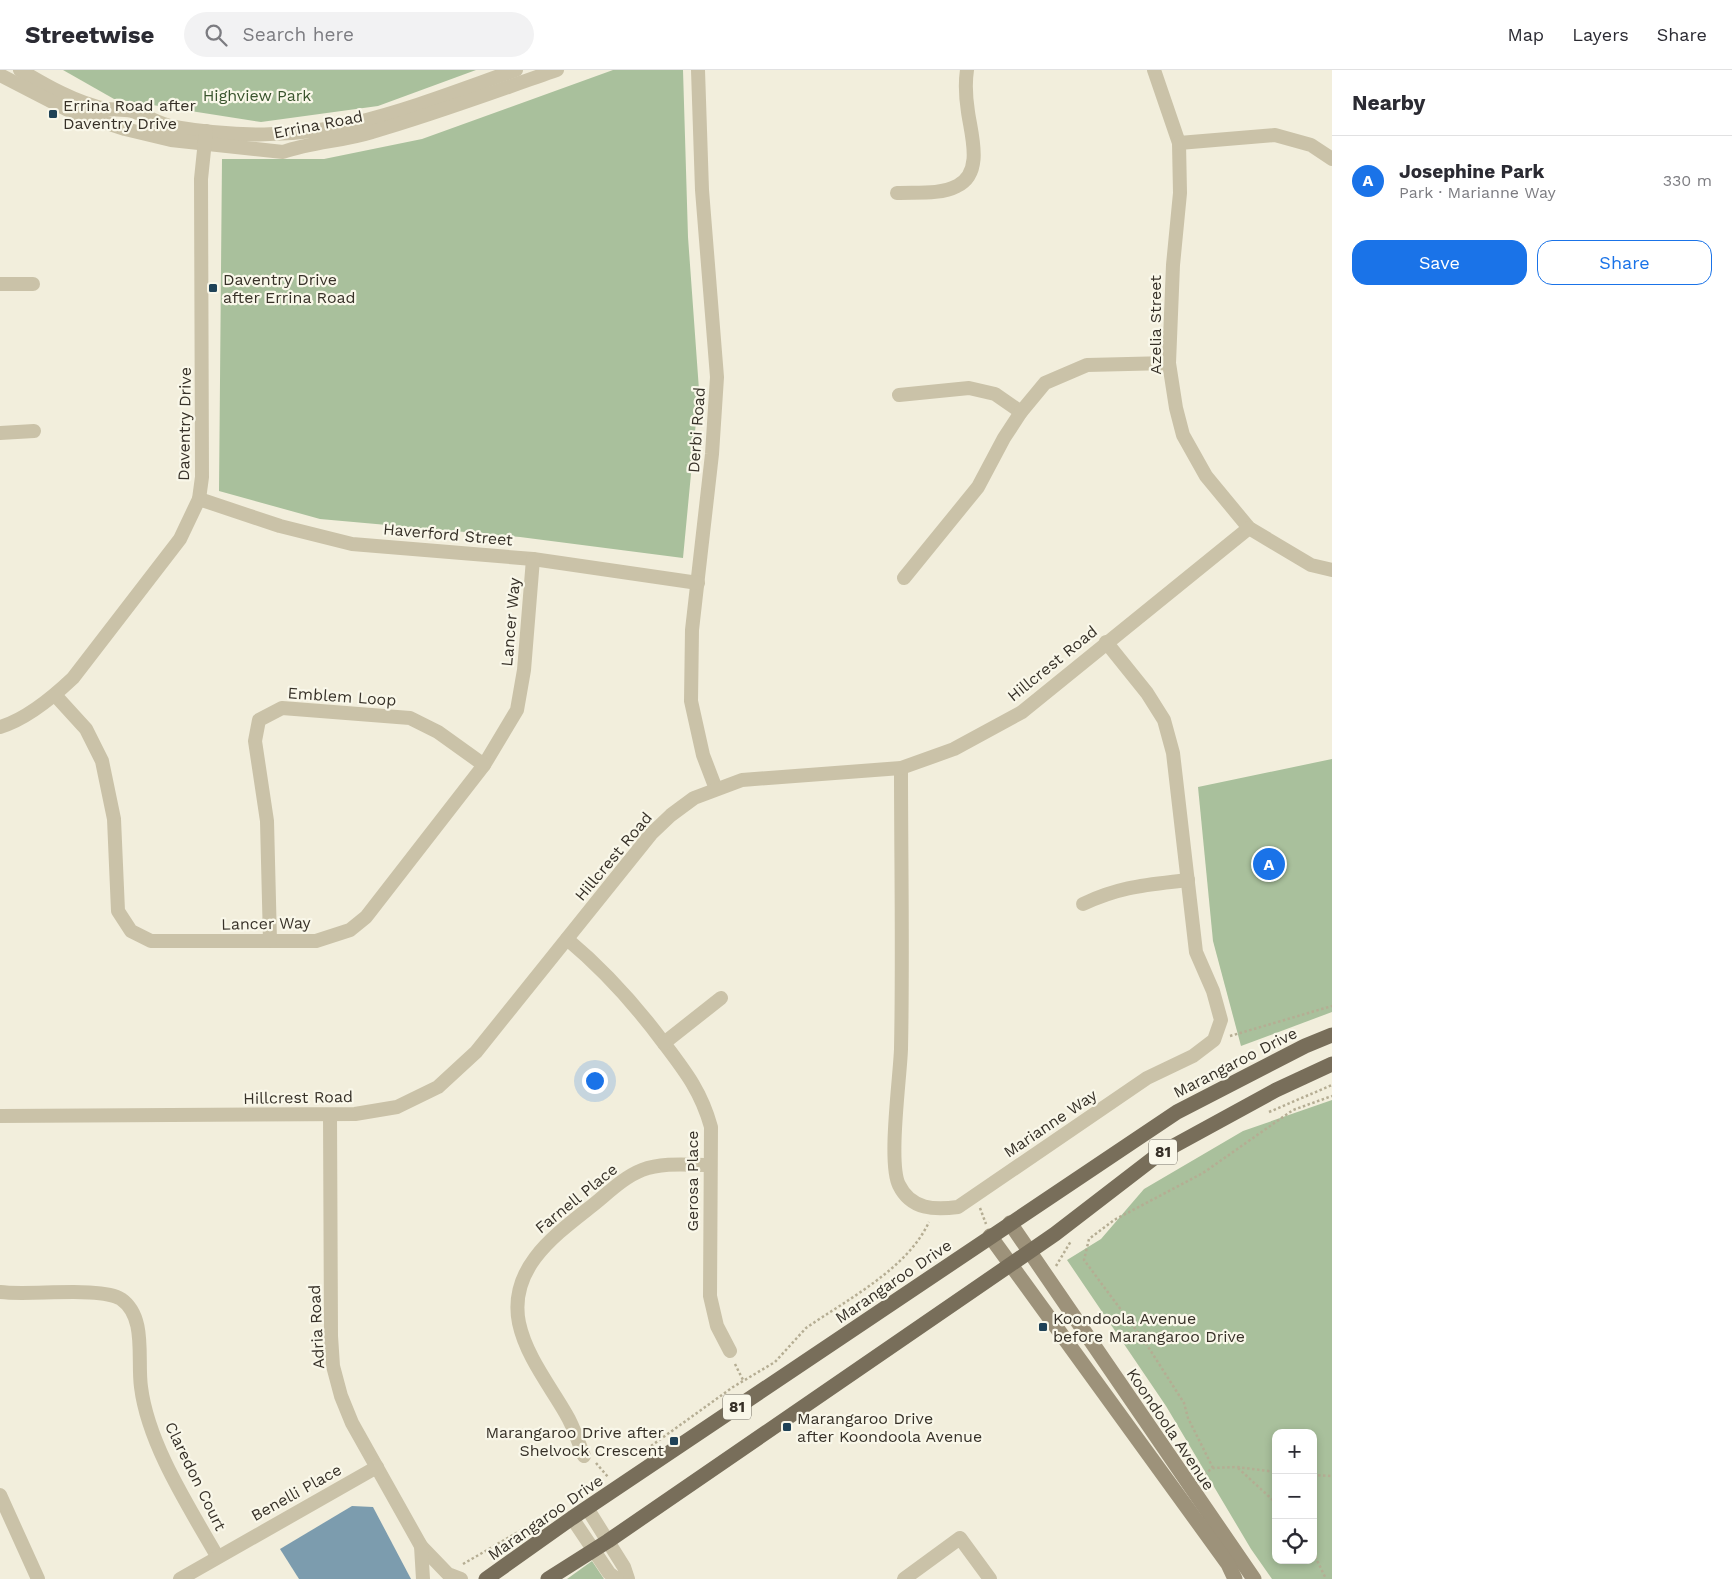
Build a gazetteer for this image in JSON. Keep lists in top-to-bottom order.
{
  "streets": {
    "main road": ["Marangaroo Drive", "81"],
    "street": [
      "Errina Road",
      "Azelia Street",
      "Daventry Drive",
      "Derbi Road",
      "Haverford Street",
      "Lancer Way",
      "Hillcrest Road",
      "Emblem Loop",
      "Marianne Way",
      "Gerosa Place",
      "Farnell Place",
      "Adria Road",
      "Koondoola Avenue",
      "Claredon Court",
      "Benelli Place"
    ]
  },
  "crossings": [
    ["Errina Road", "Daventry Drive"],
    ["Azelia Street", "Hillcrest Road"],
    ["Daventry Drive", "Haverford Street"],
    ["Daventry Drive", "Lancer Way"],
    ["Derbi Road", "Haverford Street"],
    ["Derbi Road", "Hillcrest Road"],
    ["Haverford Street", "Lancer Way"],
    ["Lancer Way", "Emblem Loop"],
    ["Hillcrest Road", "Marianne Way"],
    ["Hillcrest Road", "Gerosa Place"],
    ["Hillcrest Road", "Adria Road"],
    ["Marangaroo Drive", "Koondoola Avenue"],
    ["81", "Koondoola Avenue"],
    ["Gerosa Place", "Farnell Place"],
    ["Adria Road", "Benelli Place"],
    ["Claredon Court", "Benelli Place"]
  ],
  "parks": ["Highview Park"],
  "places": {
    "transit": [
      "Errina Road after Daventry Drive",
      "Daventry Drive after Errina Road",
      "Koondoola Avenue before Marangaroo Drive",
      "Marangaroo Drive after Koondoola Avenue",
      "Marangaroo Drive after Shelvock Crescent"
    ]
  },
  "page": {
    "header": "Streetwise",
    "search": "Search here",
    "nav": ["Map", "Layers", "Share"],
    "heading": "Nearby",
    "list": [
      {
        "mark": "A",
        "name": "Josephine Park",
        "note": "Park · Marianne Way",
        "value": "330 m"
      }
    ],
    "buttons": ["Save", "Share"],
    "pins": "A",
    "map_buttons": ["+", "−"]
  }
}
